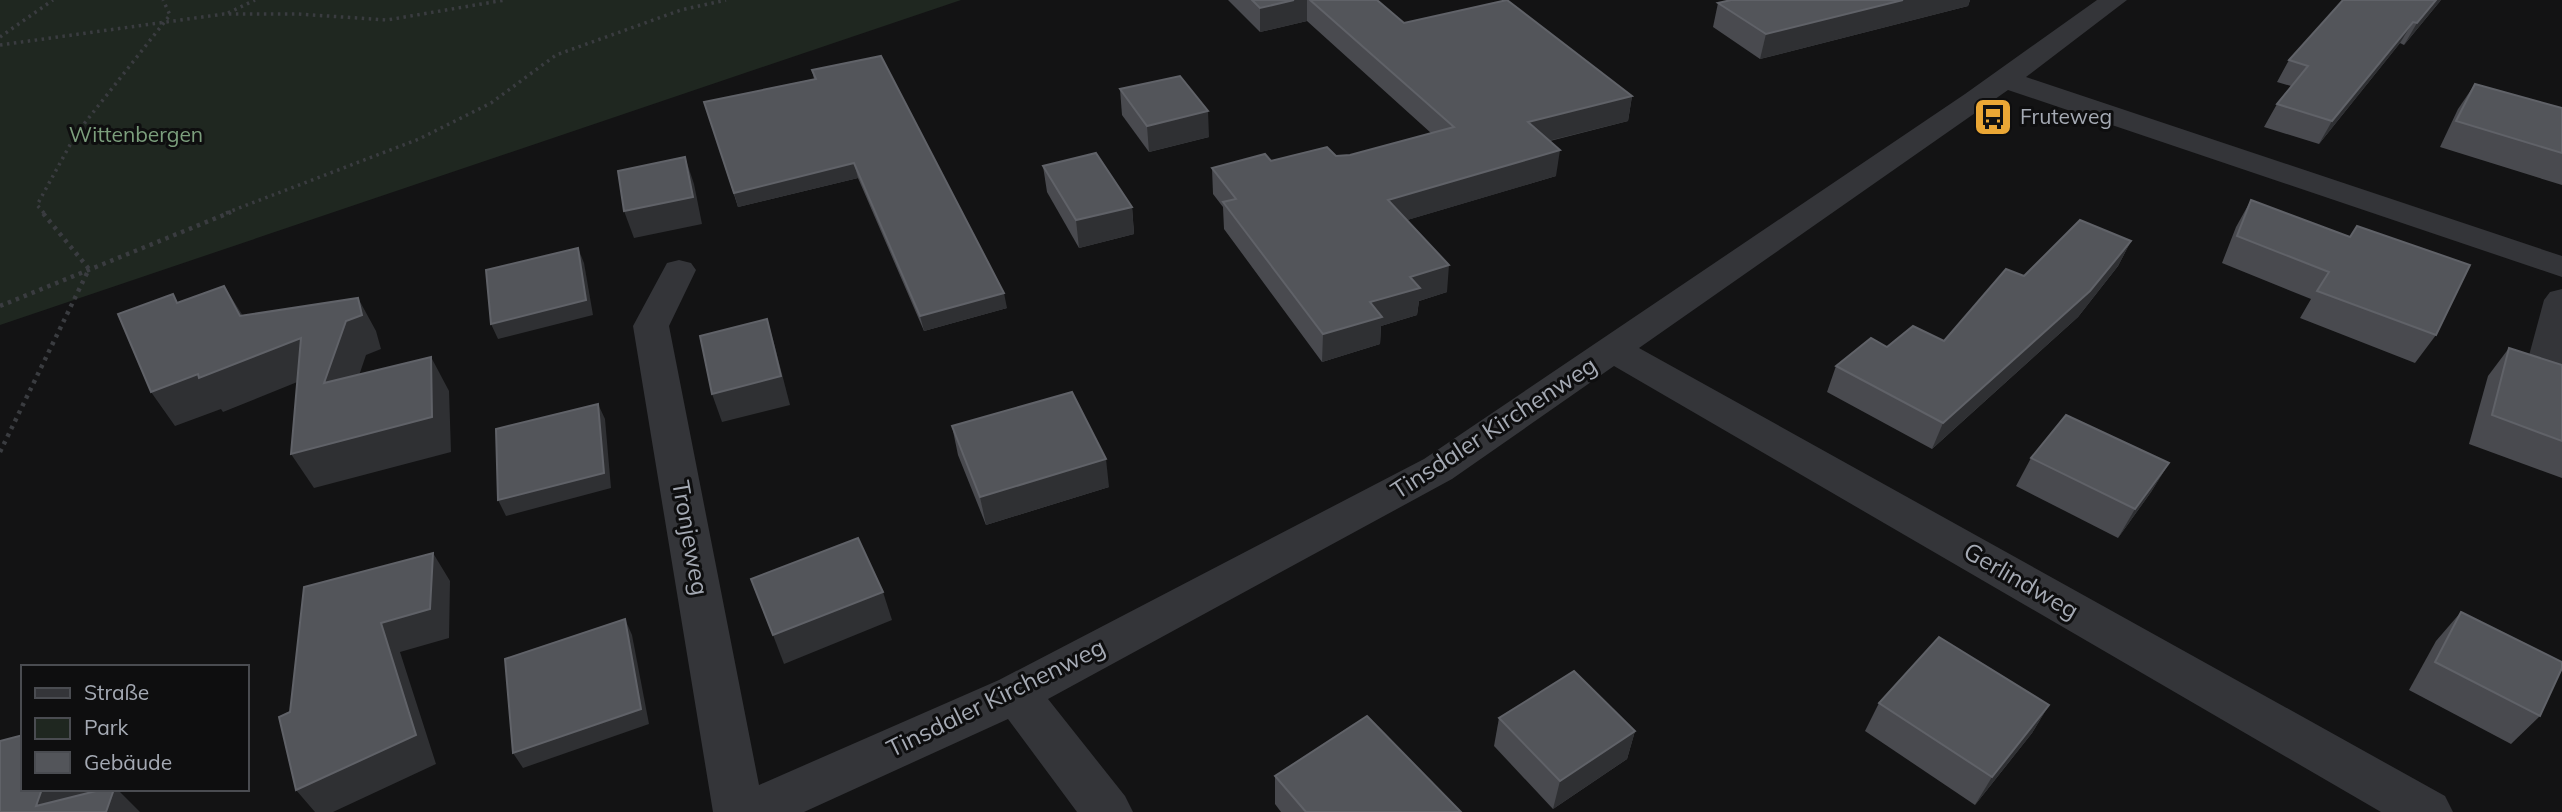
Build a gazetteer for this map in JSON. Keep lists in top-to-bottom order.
{
  "streets": {
    "street": ["Tinsdaler Kirchenweg", "Tronjeweg", "Gerlindweg"]
  },
  "crossings": [
    ["Tinsdaler Kirchenweg", "Gerlindweg"]
  ],
  "parks": ["Wittenbergen"],
  "places": {
    "bus stop": ["Fruteweg"]
  },
  "legend": ["Straße", "Park", "Gebäude"]
}
